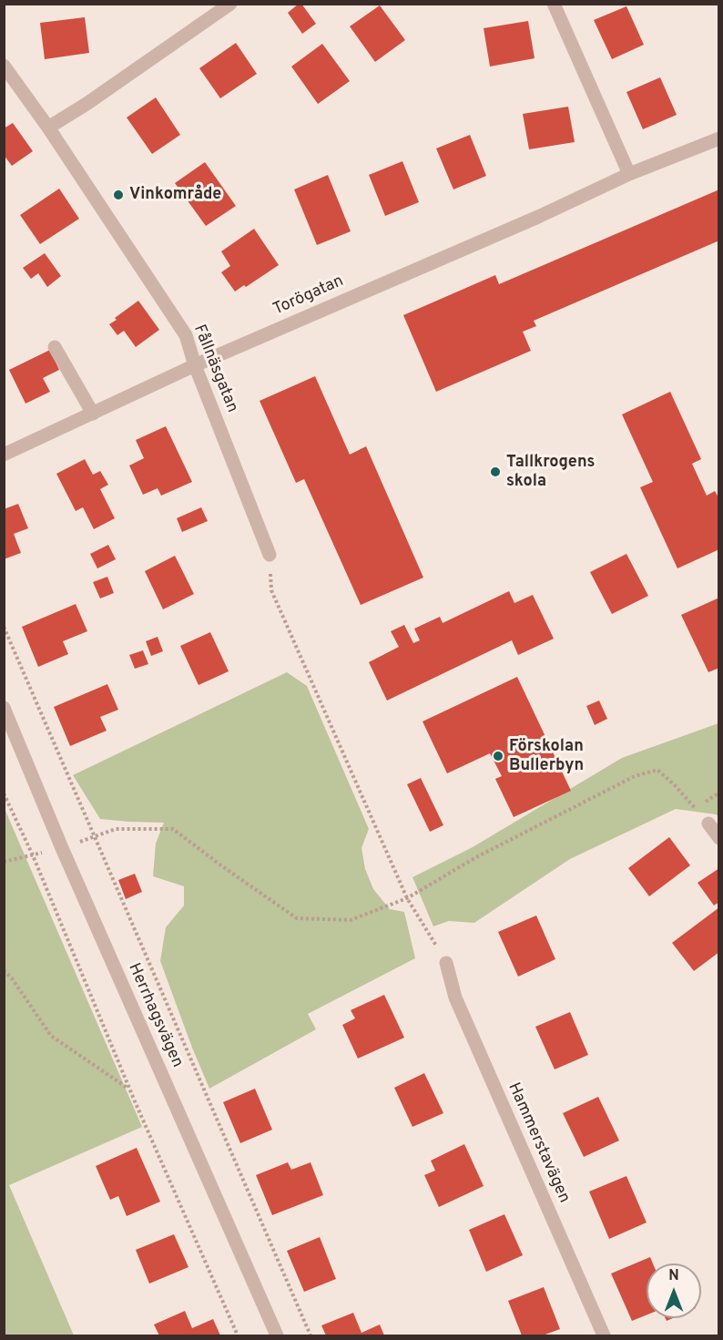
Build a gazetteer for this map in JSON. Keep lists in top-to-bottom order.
{
  "streets": {
    "street": [
      "Torögatan",
      "Fållnäsgatan",
      "Herrhagsvägen",
      "Hammerstavägen"
    ]
  },
  "crossings": [
    ["Torögatan", "Fållnäsgatan"]
  ],
  "places": ["Vinkområde", "Tallkrogens skola", "Förskolan Bullerbyn"],
  "north": "top"
}
